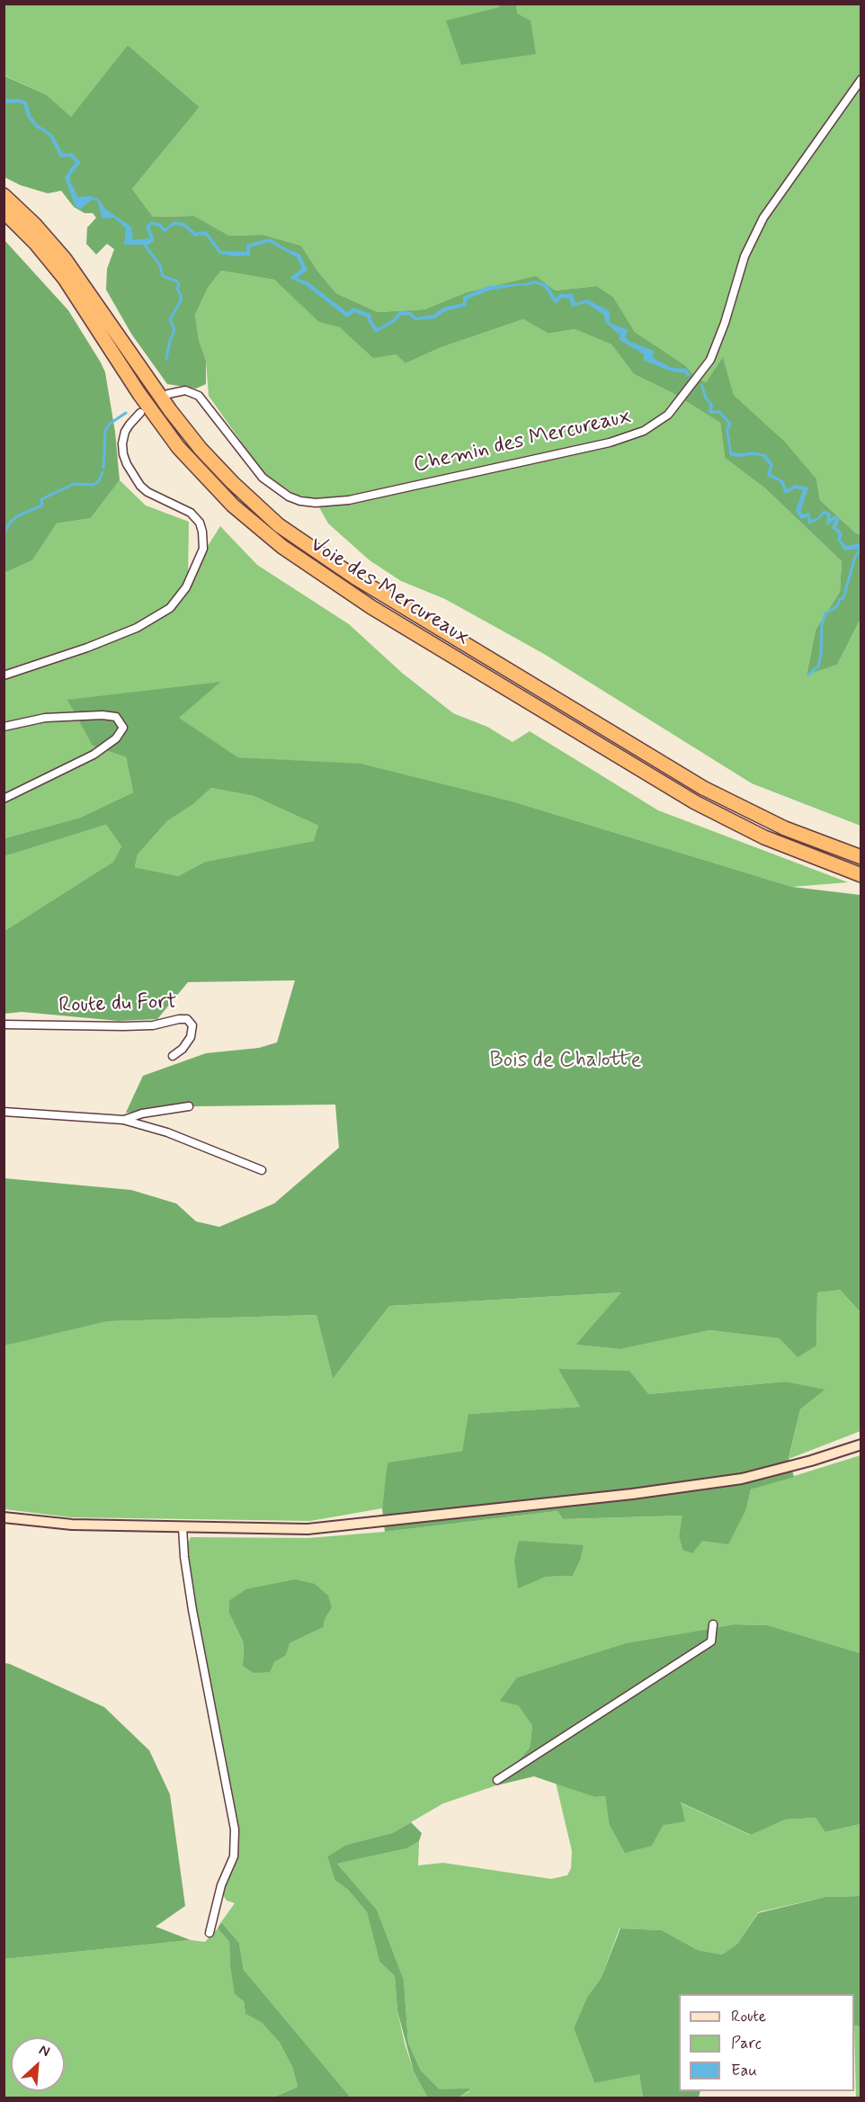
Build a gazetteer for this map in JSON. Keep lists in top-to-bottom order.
{
  "streets": {
    "highway": ["Voie des Mercureaux"],
    "street": ["Chemin des Mercureaux", "Route du Fort"]
  },
  "parks": ["Bois de Chalotte"],
  "legend": ["Route", "Parc", "Eau"],
  "north": "top right"
}
